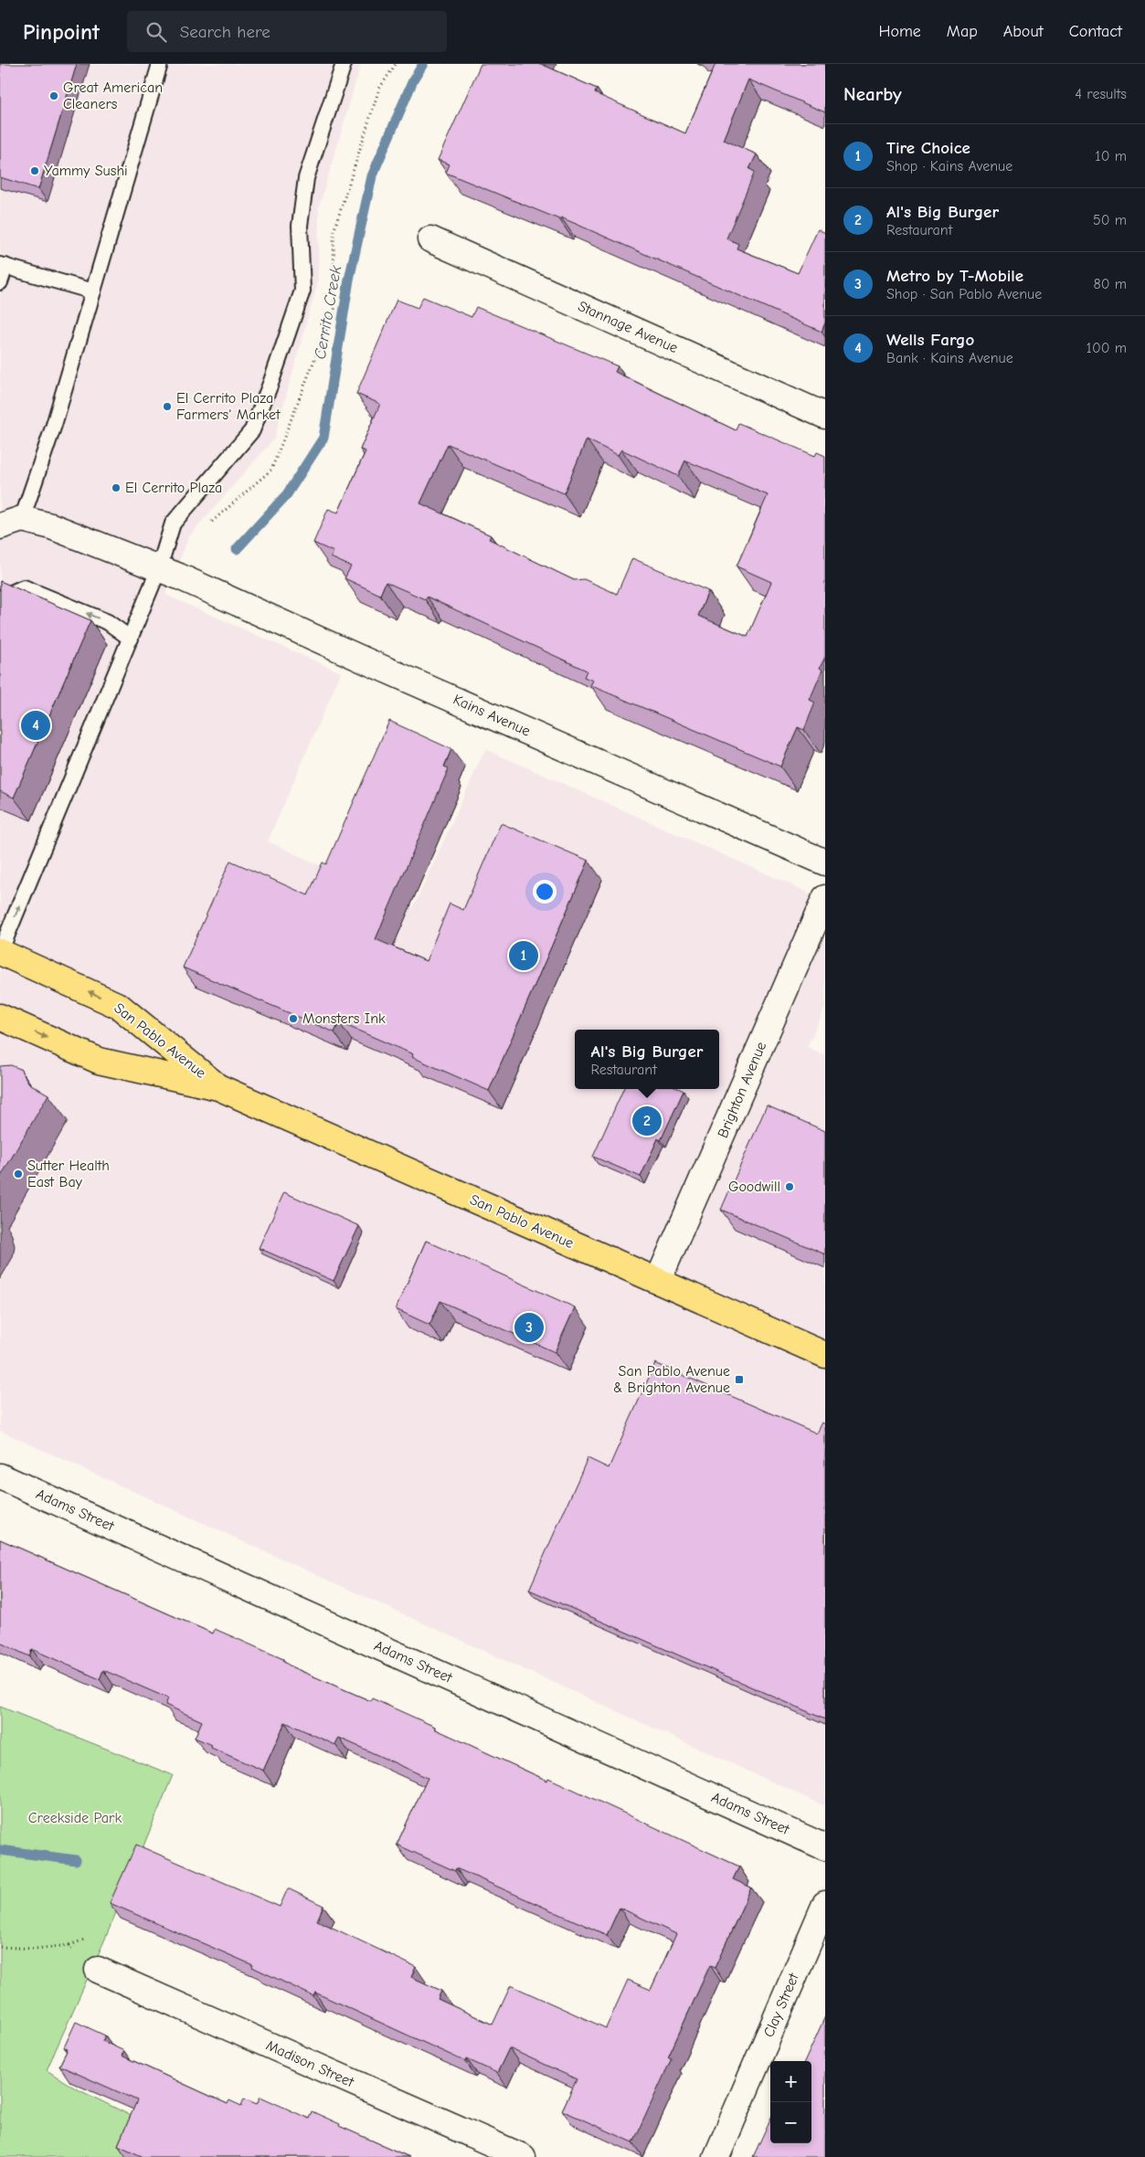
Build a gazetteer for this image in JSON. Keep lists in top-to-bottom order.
{
  "streets": {
    "main road": ["San Pablo Avenue"],
    "street": [
      "Stannage Avenue",
      "Kains Avenue",
      "Brighton Avenue",
      "Adams Street",
      "Clay Street",
      "Madison Street"
    ]
  },
  "crossings": [
    ["San Pablo Avenue", "Brighton Avenue"]
  ],
  "water": ["Cerrito Creek"],
  "parks": ["Creekside Park"],
  "places": {
    "other": [
      "Great American Cleaners",
      "Yammy Sushi",
      "El Cerrito Plaza Farmers' Market",
      "El Cerrito Plaza",
      "Monsters Ink",
      "Sutter Health East Bay",
      "Goodwill"
    ],
    "transit": ["San Pablo Avenue & Brighton Avenue"]
  },
  "page": {
    "header": "Pinpoint",
    "search": "Search here",
    "nav": [
      "Home",
      "Map",
      "About",
      "Contact"
    ],
    "heading": ["Nearby", "4 results"],
    "list": [
      {
        "mark": "1",
        "name": "Tire Choice",
        "note": "Shop · Kains Avenue",
        "value": "10 m"
      },
      {
        "mark": "2",
        "name": "Al's Big Burger",
        "note": "Restaurant",
        "value": "50 m"
      },
      {
        "mark": "3",
        "name": "Metro by T-Mobile",
        "note": "Shop · San Pablo Avenue",
        "value": "80 m"
      },
      {
        "mark": "4",
        "name": "Wells Fargo",
        "note": "Bank · Kains Avenue",
        "value": "100 m"
      }
    ],
    "pins": [
      "4",
      "1",
      "2",
      "3"
    ],
    "popup": ["Al's Big Burger", "Restaurant"],
    "map_buttons": ["+", "−"]
  }
}
